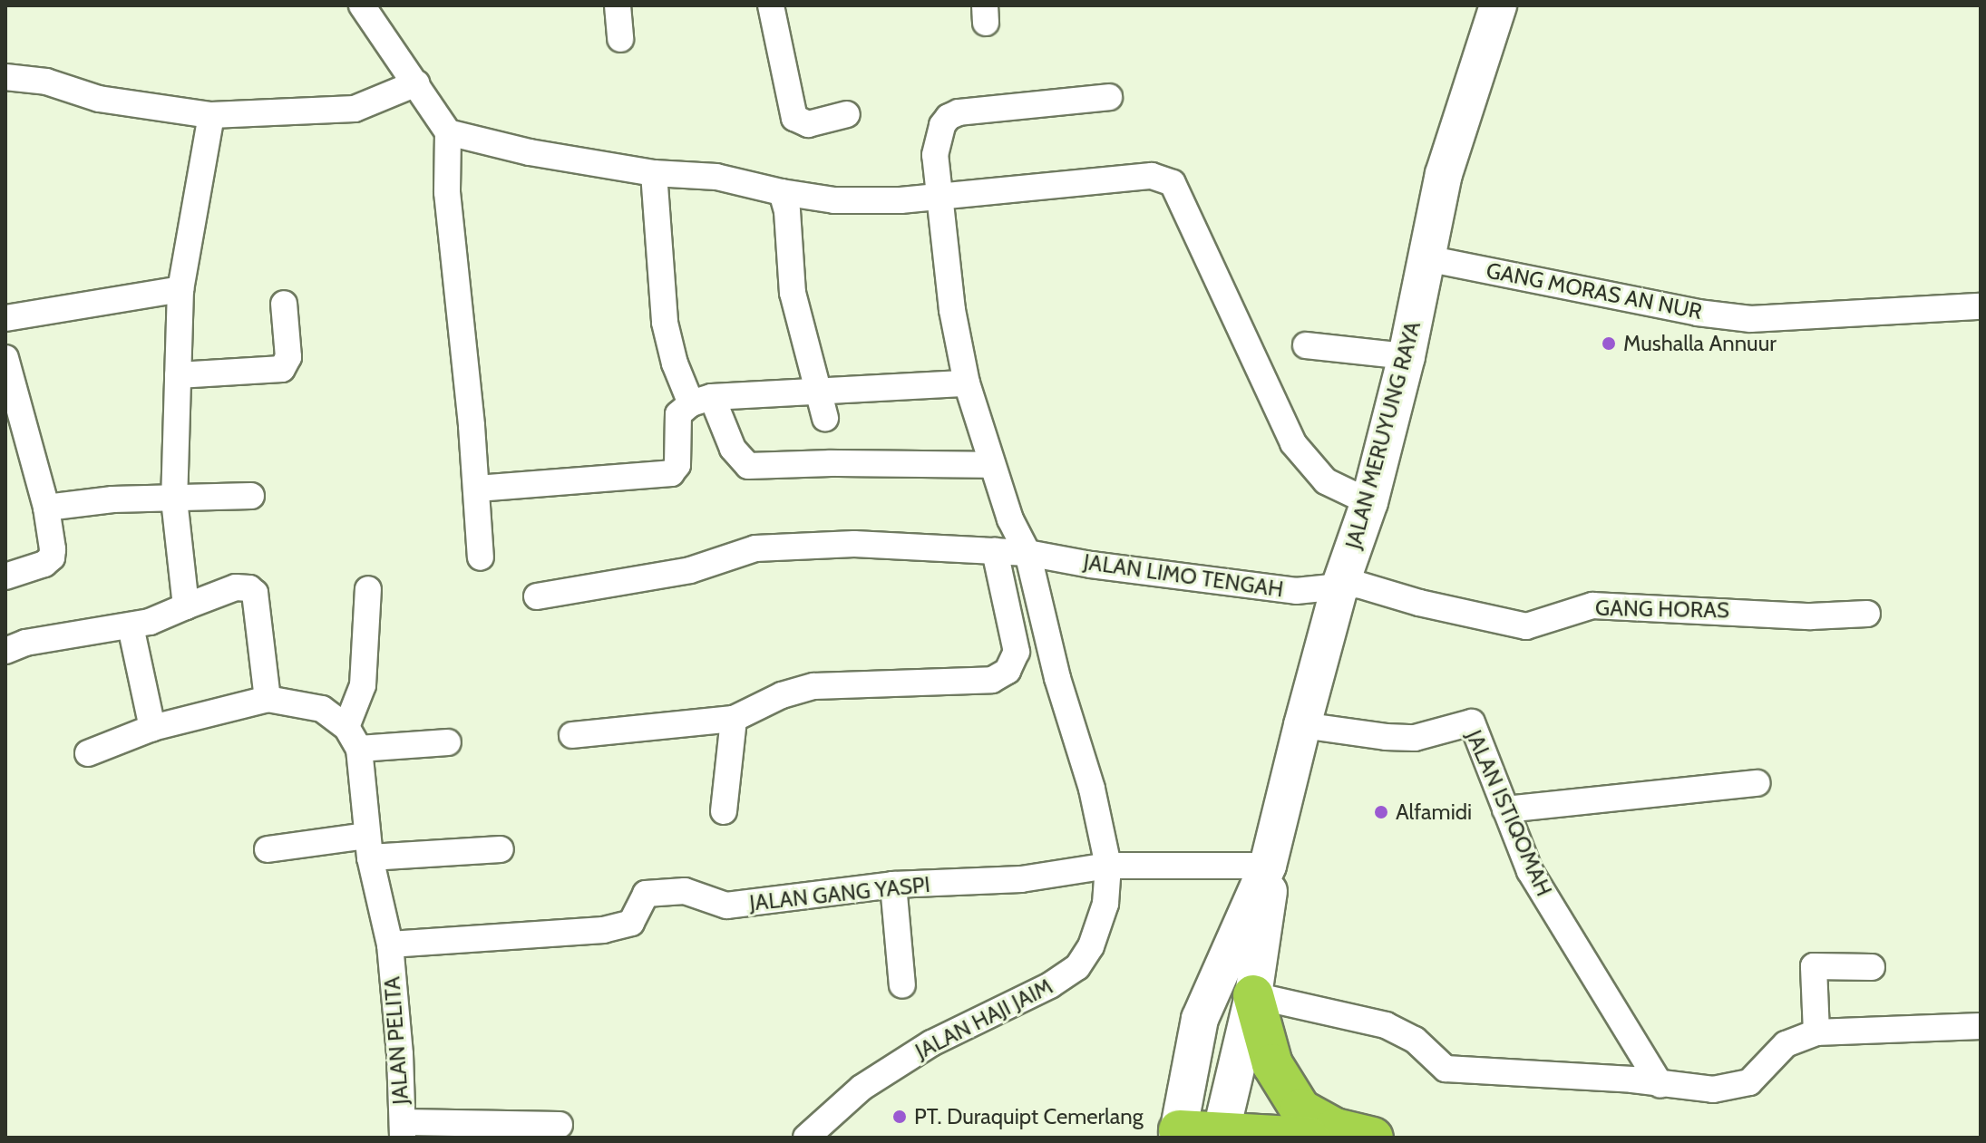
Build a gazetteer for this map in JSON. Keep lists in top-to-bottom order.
{
  "streets": {
    "main road": ["JALAN MERUYUNG RAYA"],
    "street": [
      "GANG MORAS AN NUR",
      "JALAN LIMO TENGAH",
      "GANG HORAS",
      "JALAN ISTIQOMAH",
      "JALAN GANG YASPI",
      "JALAN HAJI JAIM",
      "JALAN PELITA"
    ]
  },
  "crossings": [
    ["GANG MORAS AN NUR", "JALAN MERUYUNG RAYA"],
    ["JALAN MERUYUNG RAYA", "JALAN LIMO TENGAH"],
    ["JALAN MERUYUNG RAYA", "GANG HORAS"],
    ["JALAN MERUYUNG RAYA", "JALAN ISTIQOMAH"],
    ["JALAN MERUYUNG RAYA", "JALAN GANG YASPI"],
    ["JALAN LIMO TENGAH", "GANG HORAS"],
    ["JALAN LIMO TENGAH", "JALAN HAJI JAIM"],
    ["JALAN GANG YASPI", "JALAN HAJI JAIM"],
    ["JALAN GANG YASPI", "JALAN PELITA"]
  ],
  "places": ["Mushalla Annuur", "Alfamidi", "PT. Duraquipt Cemerlang"]
}
